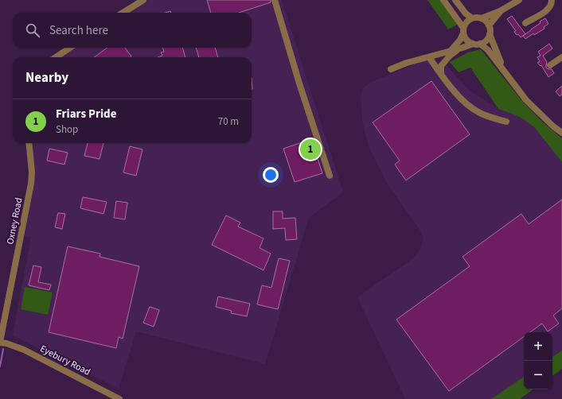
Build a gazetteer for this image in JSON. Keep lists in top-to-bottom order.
{
  "streets": {
    "street": ["Oxney Road", "Eyebury Road"]
  },
  "crossings": [
    ["Oxney Road", "Eyebury Road"]
  ],
  "page": {
    "search": "Search here",
    "heading": "Nearby",
    "list": [
      {
        "mark": "1",
        "name": "Friars Pride",
        "note": "Shop",
        "value": "70 m"
      }
    ],
    "pins": "1",
    "map_buttons": ["+", "−"]
  }
}
